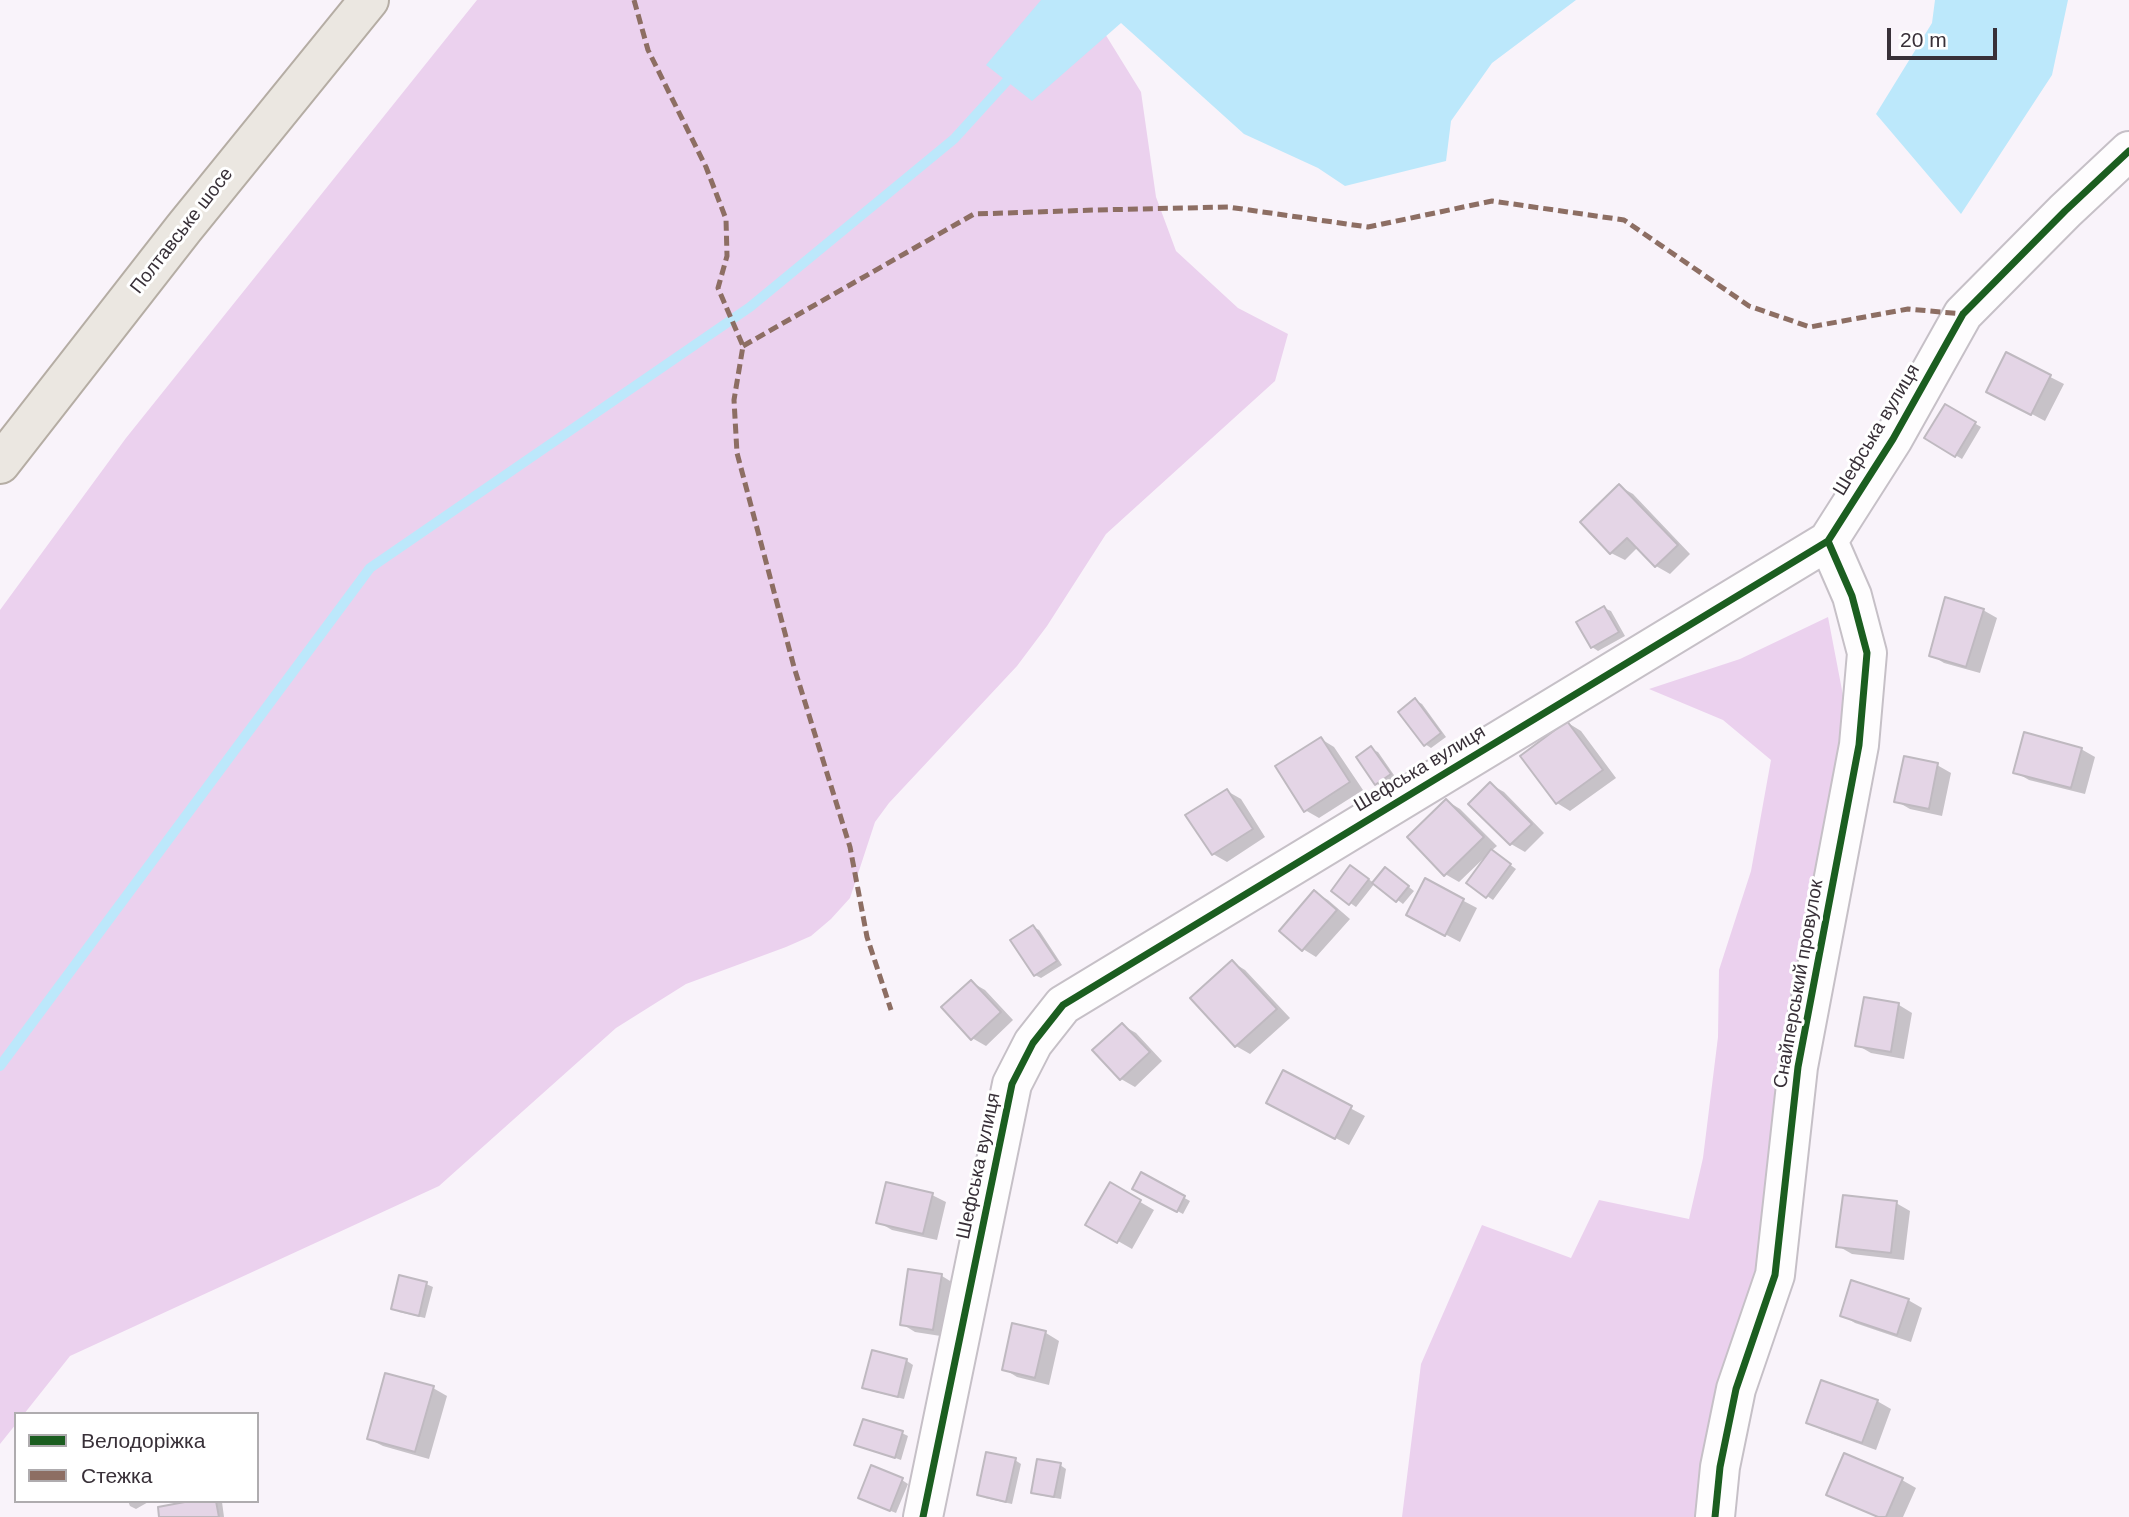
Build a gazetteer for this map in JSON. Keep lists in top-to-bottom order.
{
  "streets": {
    "main road": ["Полтавське шосе"],
    "street": ["Шефська вулиця", "Снайперський провулок"]
  },
  "crossings": [
    ["Шефська вулиця", "Снайперський провулок"]
  ],
  "legend": ["Велодоріжка", "Стежка"],
  "scale_bar": "20 m"
}
